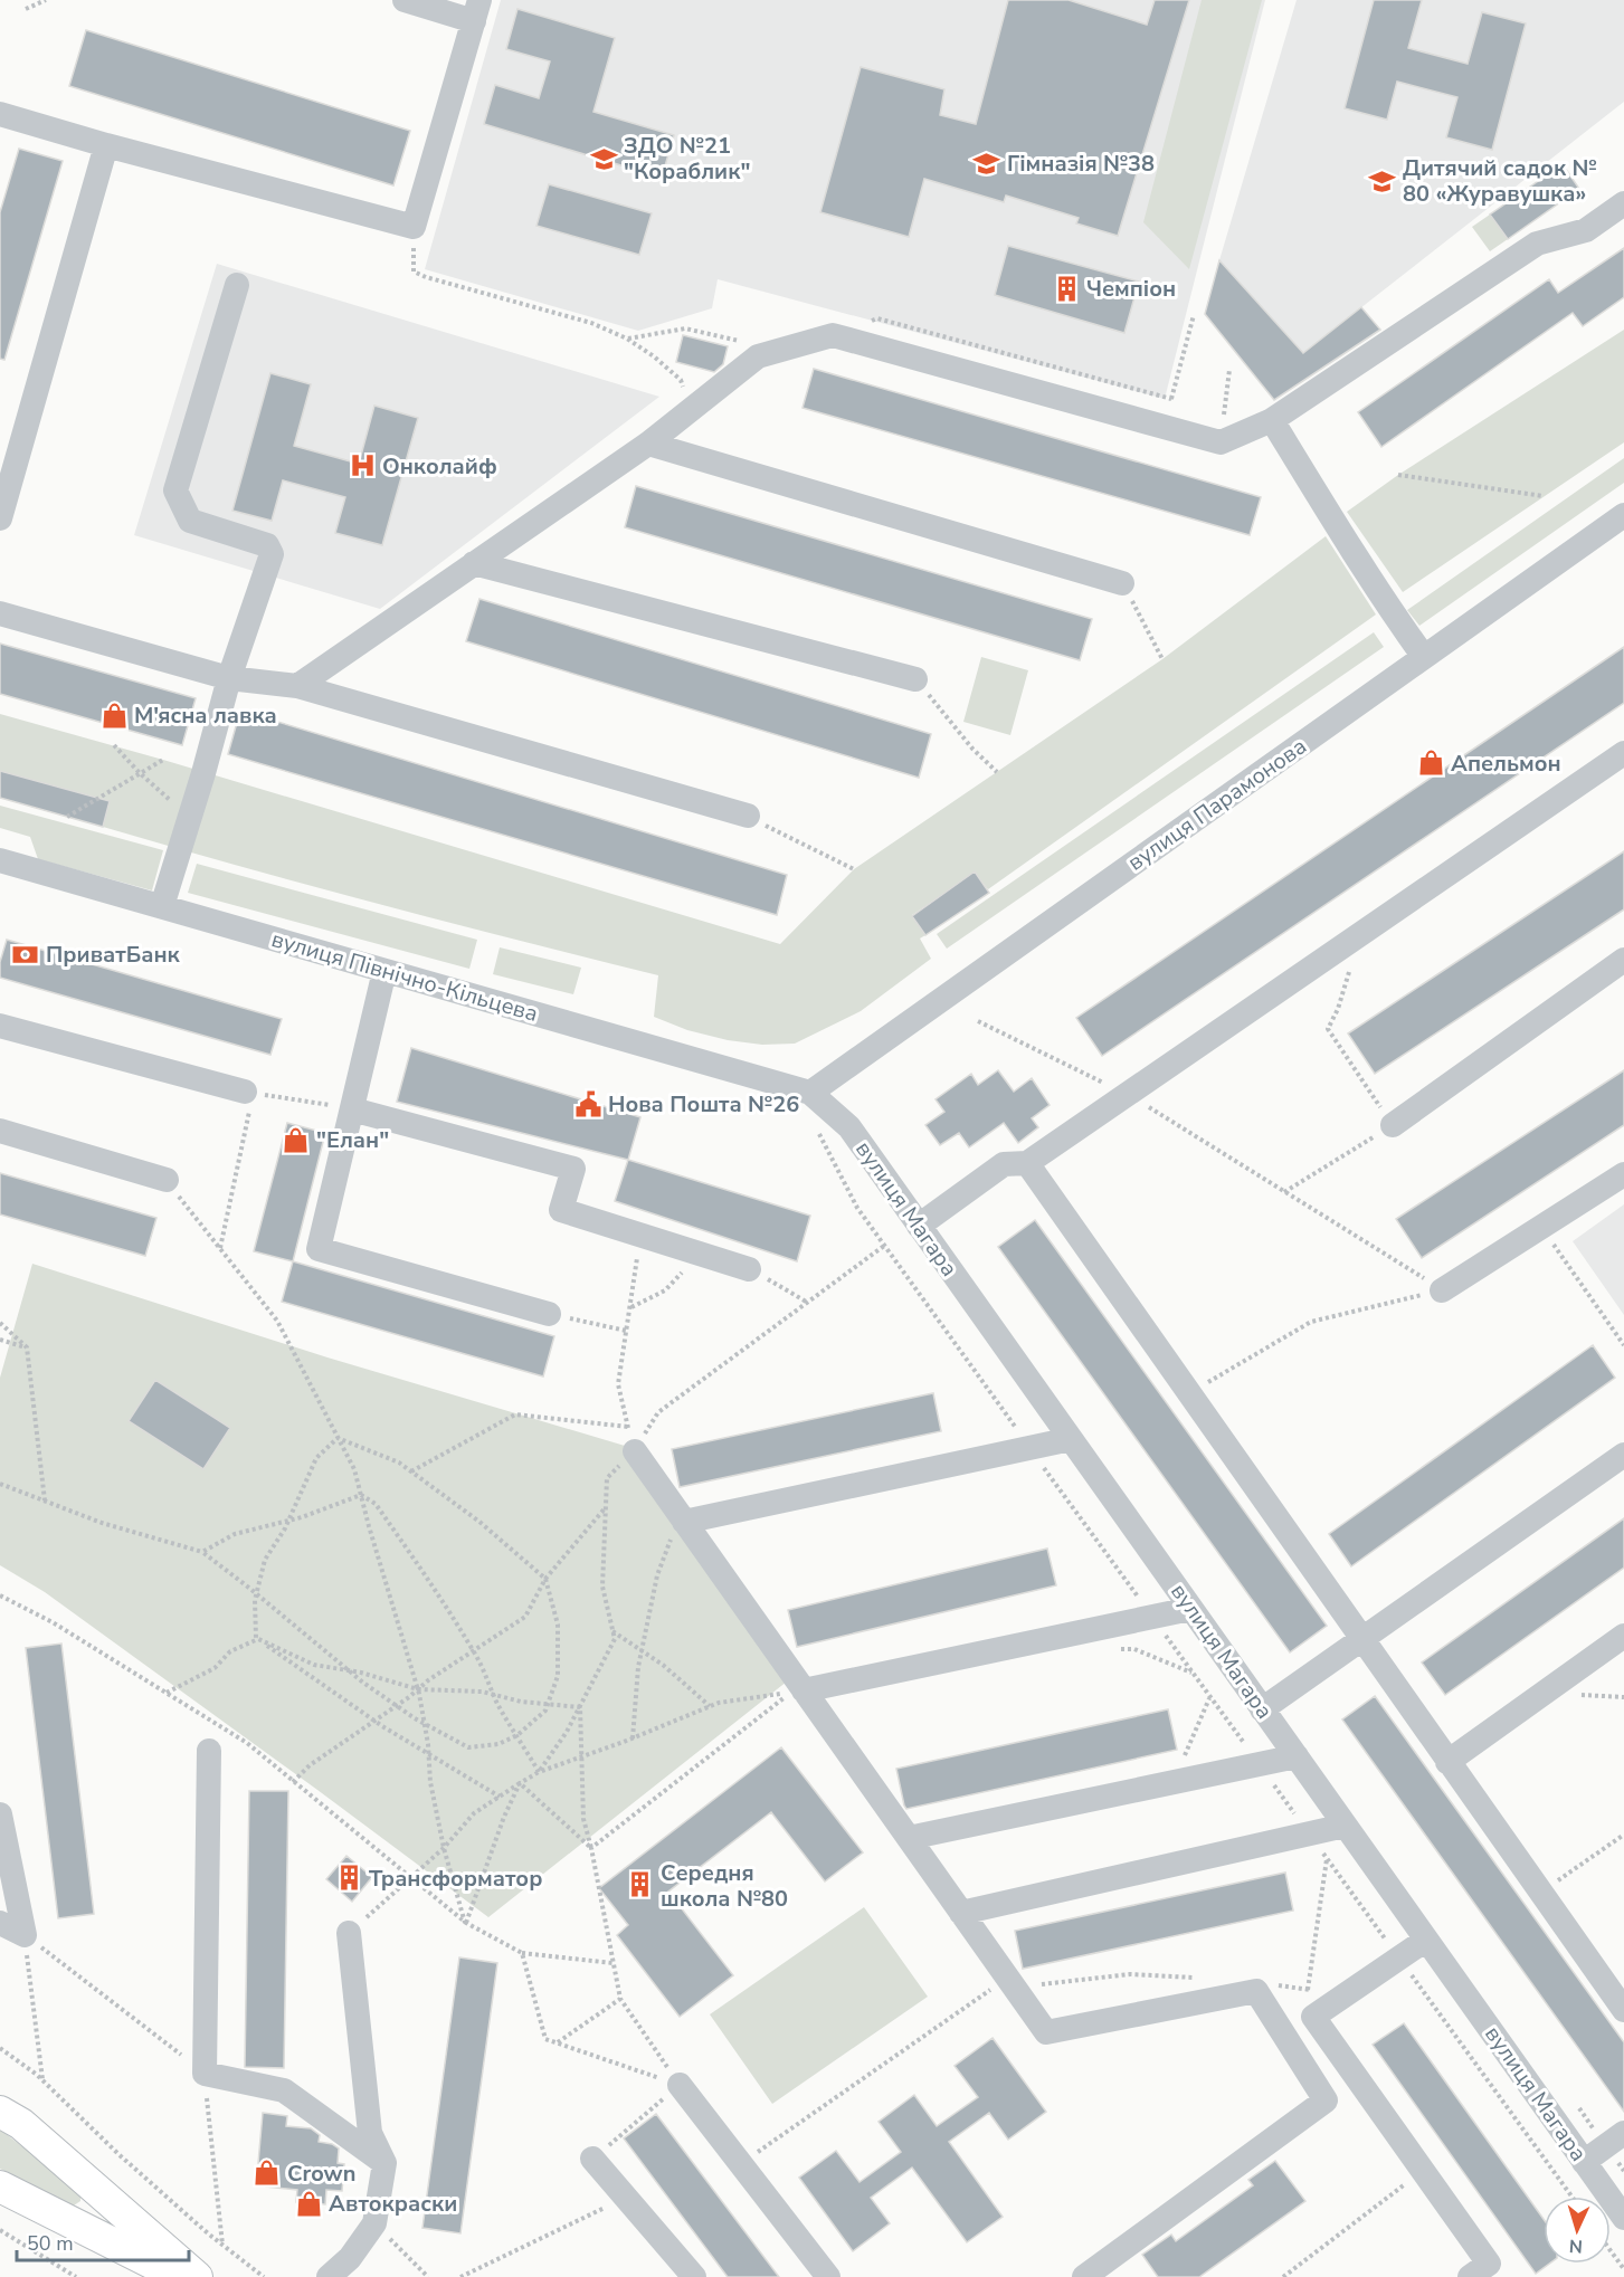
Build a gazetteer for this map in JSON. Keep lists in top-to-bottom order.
{
  "streets": {
    "street": ["вулиця Парамонова", "вулиця Північно-Кільцева", "вулиця Магара"]
  },
  "crossings": [
    ["вулиця Парамонова", "вулиця Північно-Кільцева"],
    ["вулиця Парамонова", "вулиця Магара"],
    ["вулиця Північно-Кільцева", "вулиця Магара"]
  ],
  "places": {
    "school or university": ["ЗДО №21 \"Кораблик\"", "Гімназія №38", "Дитячий садок № 80 «Журавушка»"],
    "building": ["Чемпіон", "Трансформатор", "Середня школа №80"],
    "hospital": ["Онколайф"],
    "shop": [
      "М'ясна лавка",
      "Апельмон",
      "\"Елан\"",
      "Crown",
      "Автокраски"
    ],
    "bank": ["ПриватБанк"],
    "public building": ["Нова Пошта №26"]
  },
  "scale_bar": "50 m",
  "north": "bottom"
}
